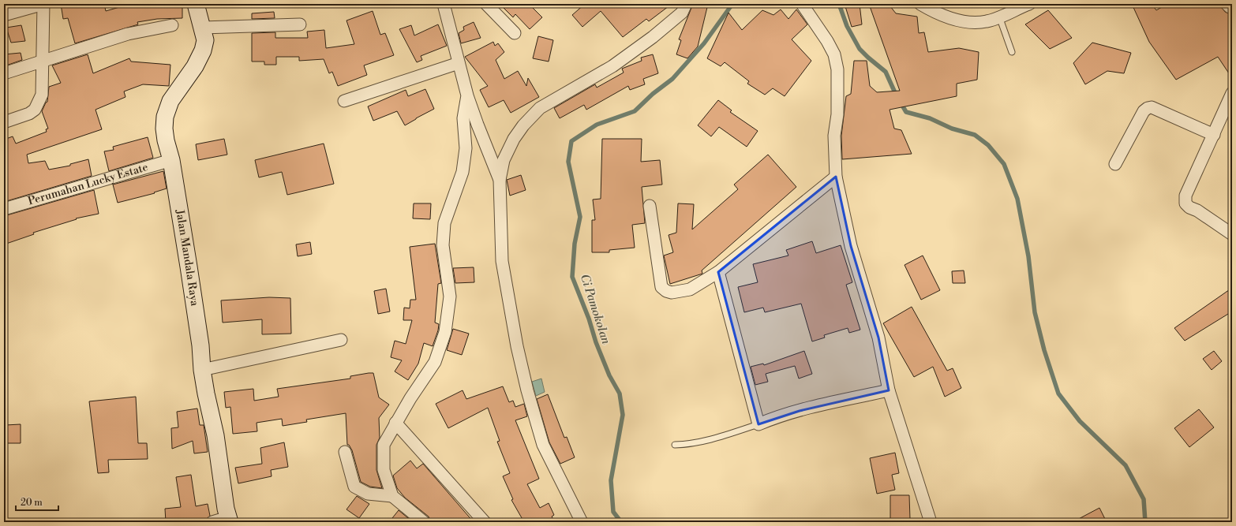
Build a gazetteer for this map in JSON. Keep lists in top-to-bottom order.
{
  "streets": {
    "street": ["Perumahan Lucky Estate", "Jalan Mandala Raya"]
  },
  "crossings": [
    ["Perumahan Lucky Estate", "Jalan Mandala Raya"]
  ],
  "water": ["Ci Pamokolan"],
  "scale_bar": "20 m"
}
